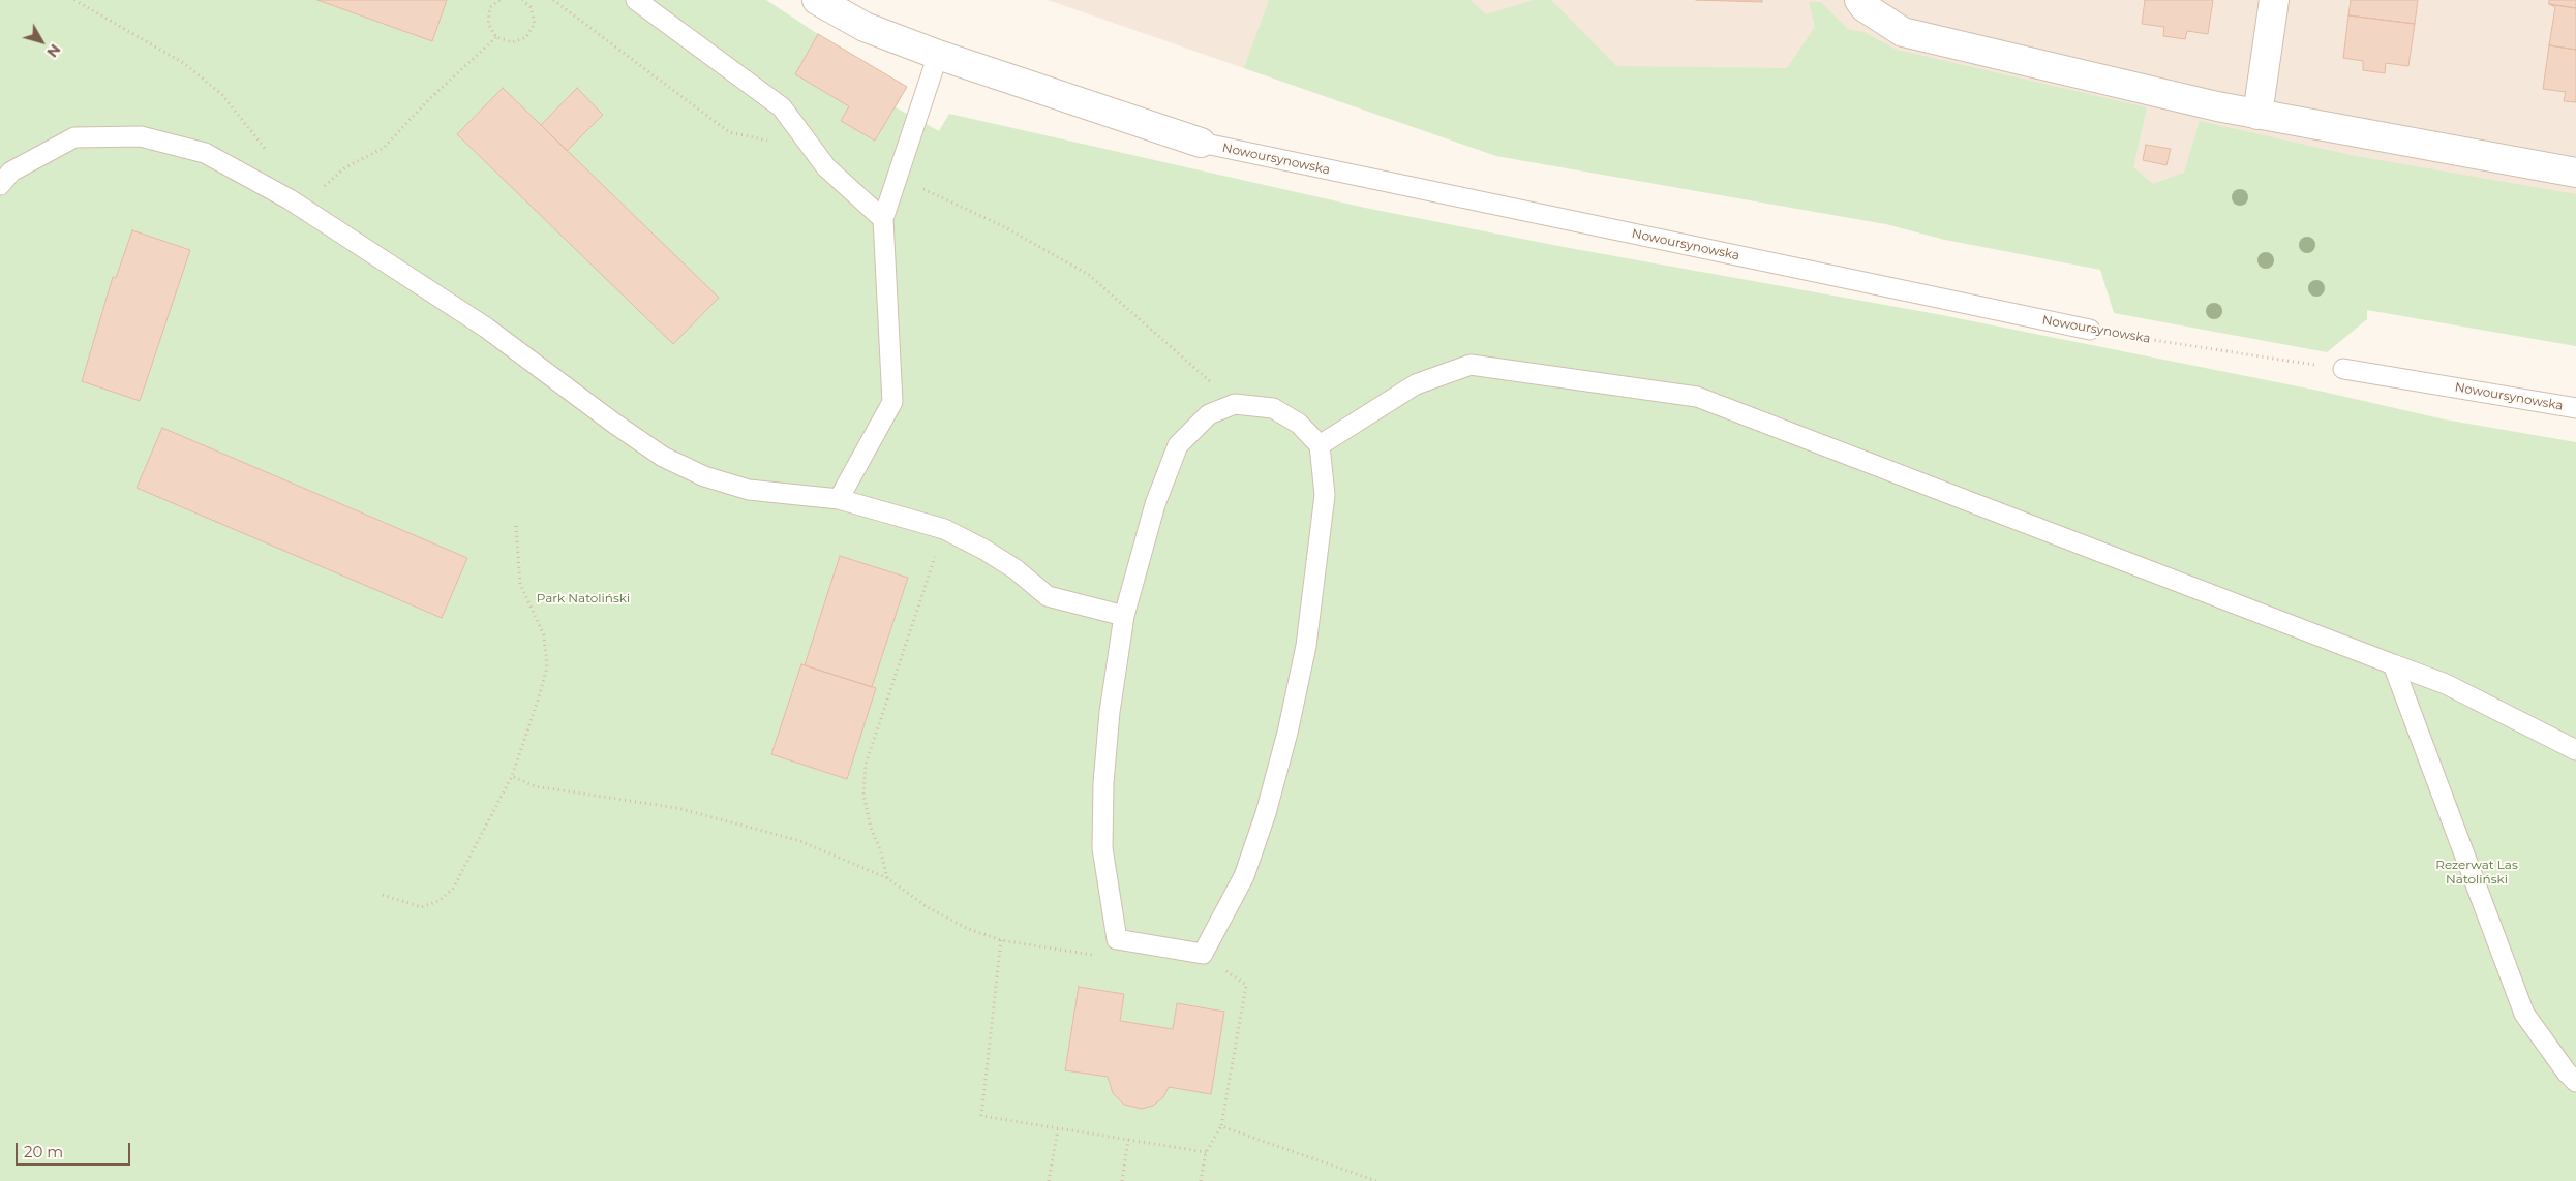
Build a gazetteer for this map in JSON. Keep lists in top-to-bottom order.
{
  "streets": {
    "street": ["Nowoursynowska"]
  },
  "parks": ["Park Natoliński", "Rezerwat Las Natoliński"],
  "scale_bar": "20 m",
  "north": "bottom right"
}
